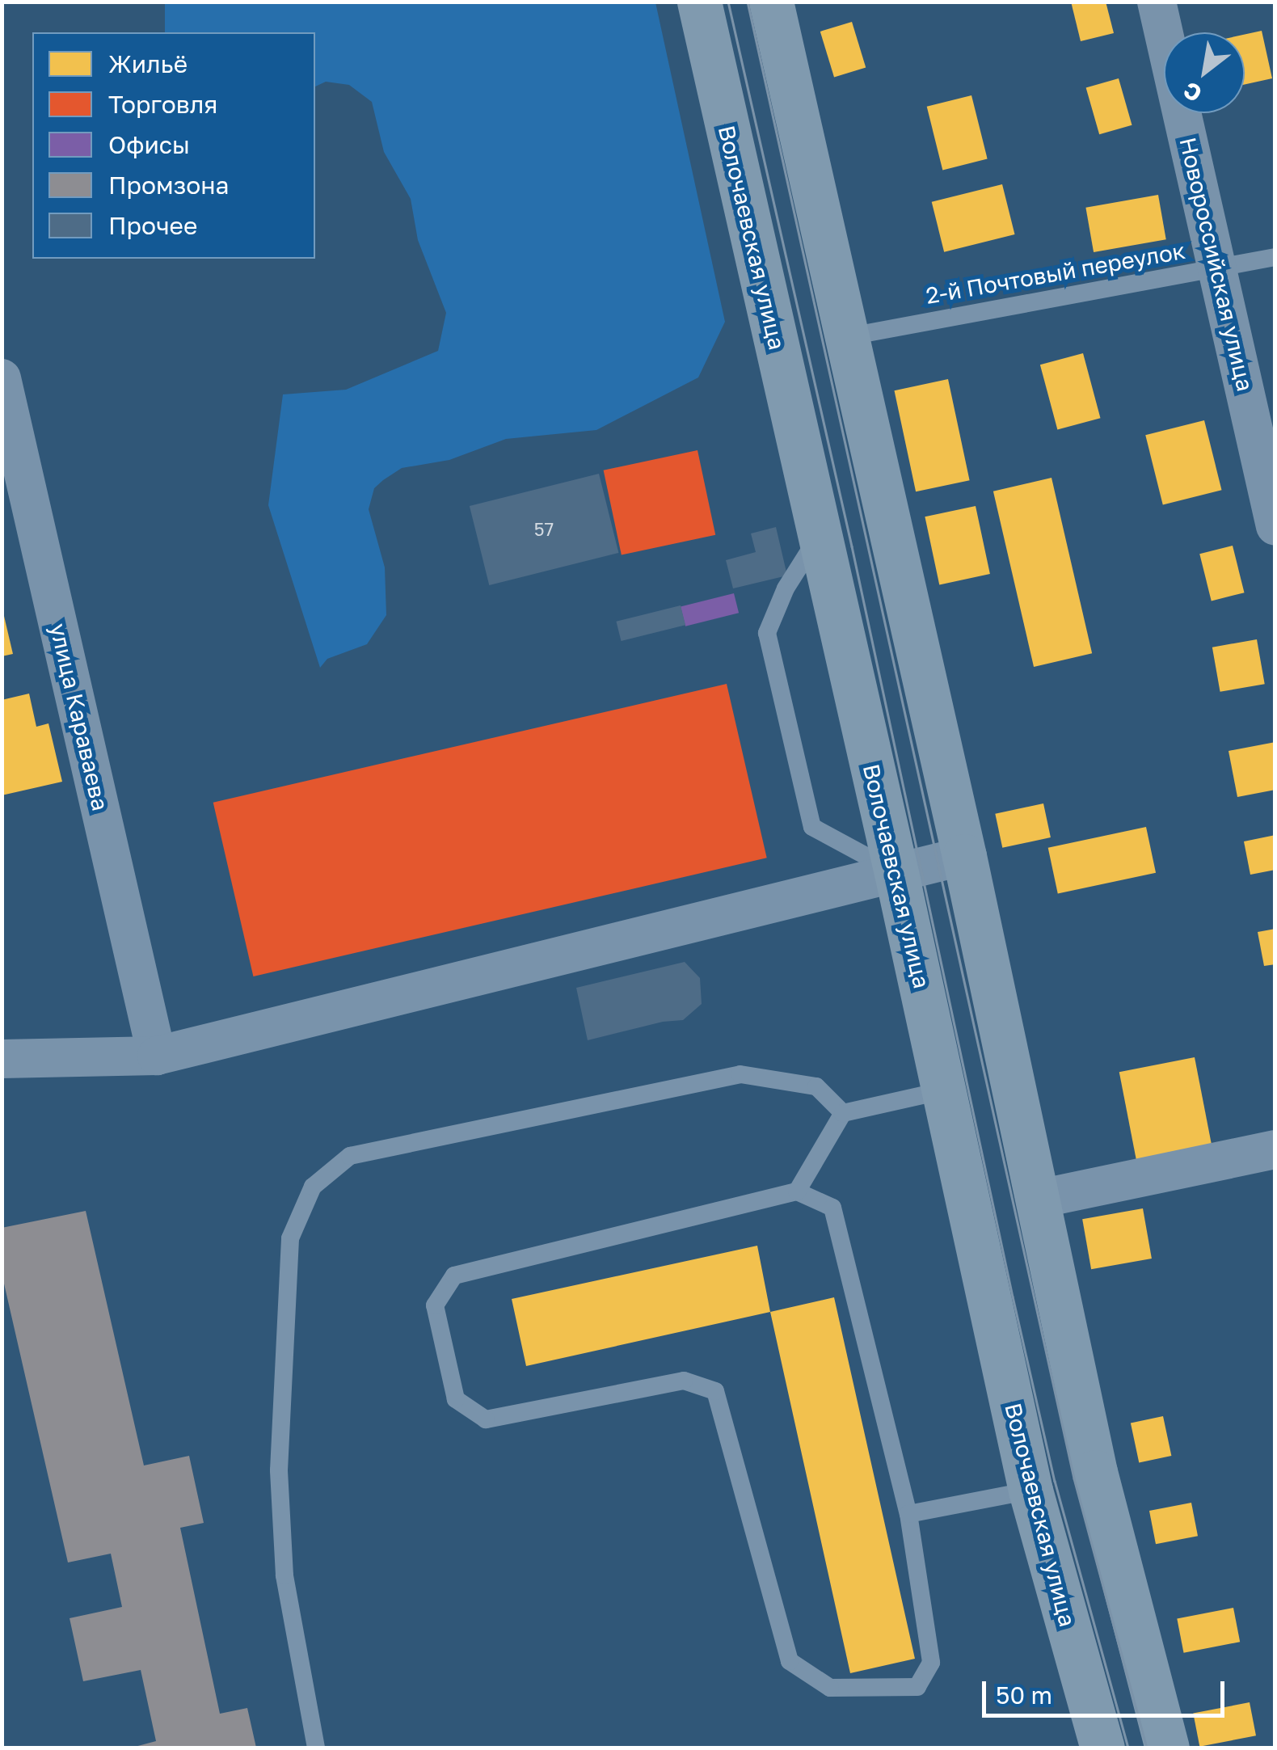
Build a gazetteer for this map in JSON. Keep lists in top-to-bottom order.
{
  "streets": {
    "main road": ["Волочаевская улица"],
    "street": ["Новороссийская улица", "улица Караваева"],
    "lane": ["2-й Почтовый переулок"]
  },
  "crossings": [
    ["Новороссийская улица", "2-й Почтовый переулок"]
  ],
  "house_numbers": ["57"],
  "legend": [
    "Жильё",
    "Торговля",
    "Офисы",
    "Промзона",
    "Прочее"
  ],
  "scale_bar": "50 m",
  "north": "bottom left"
}
